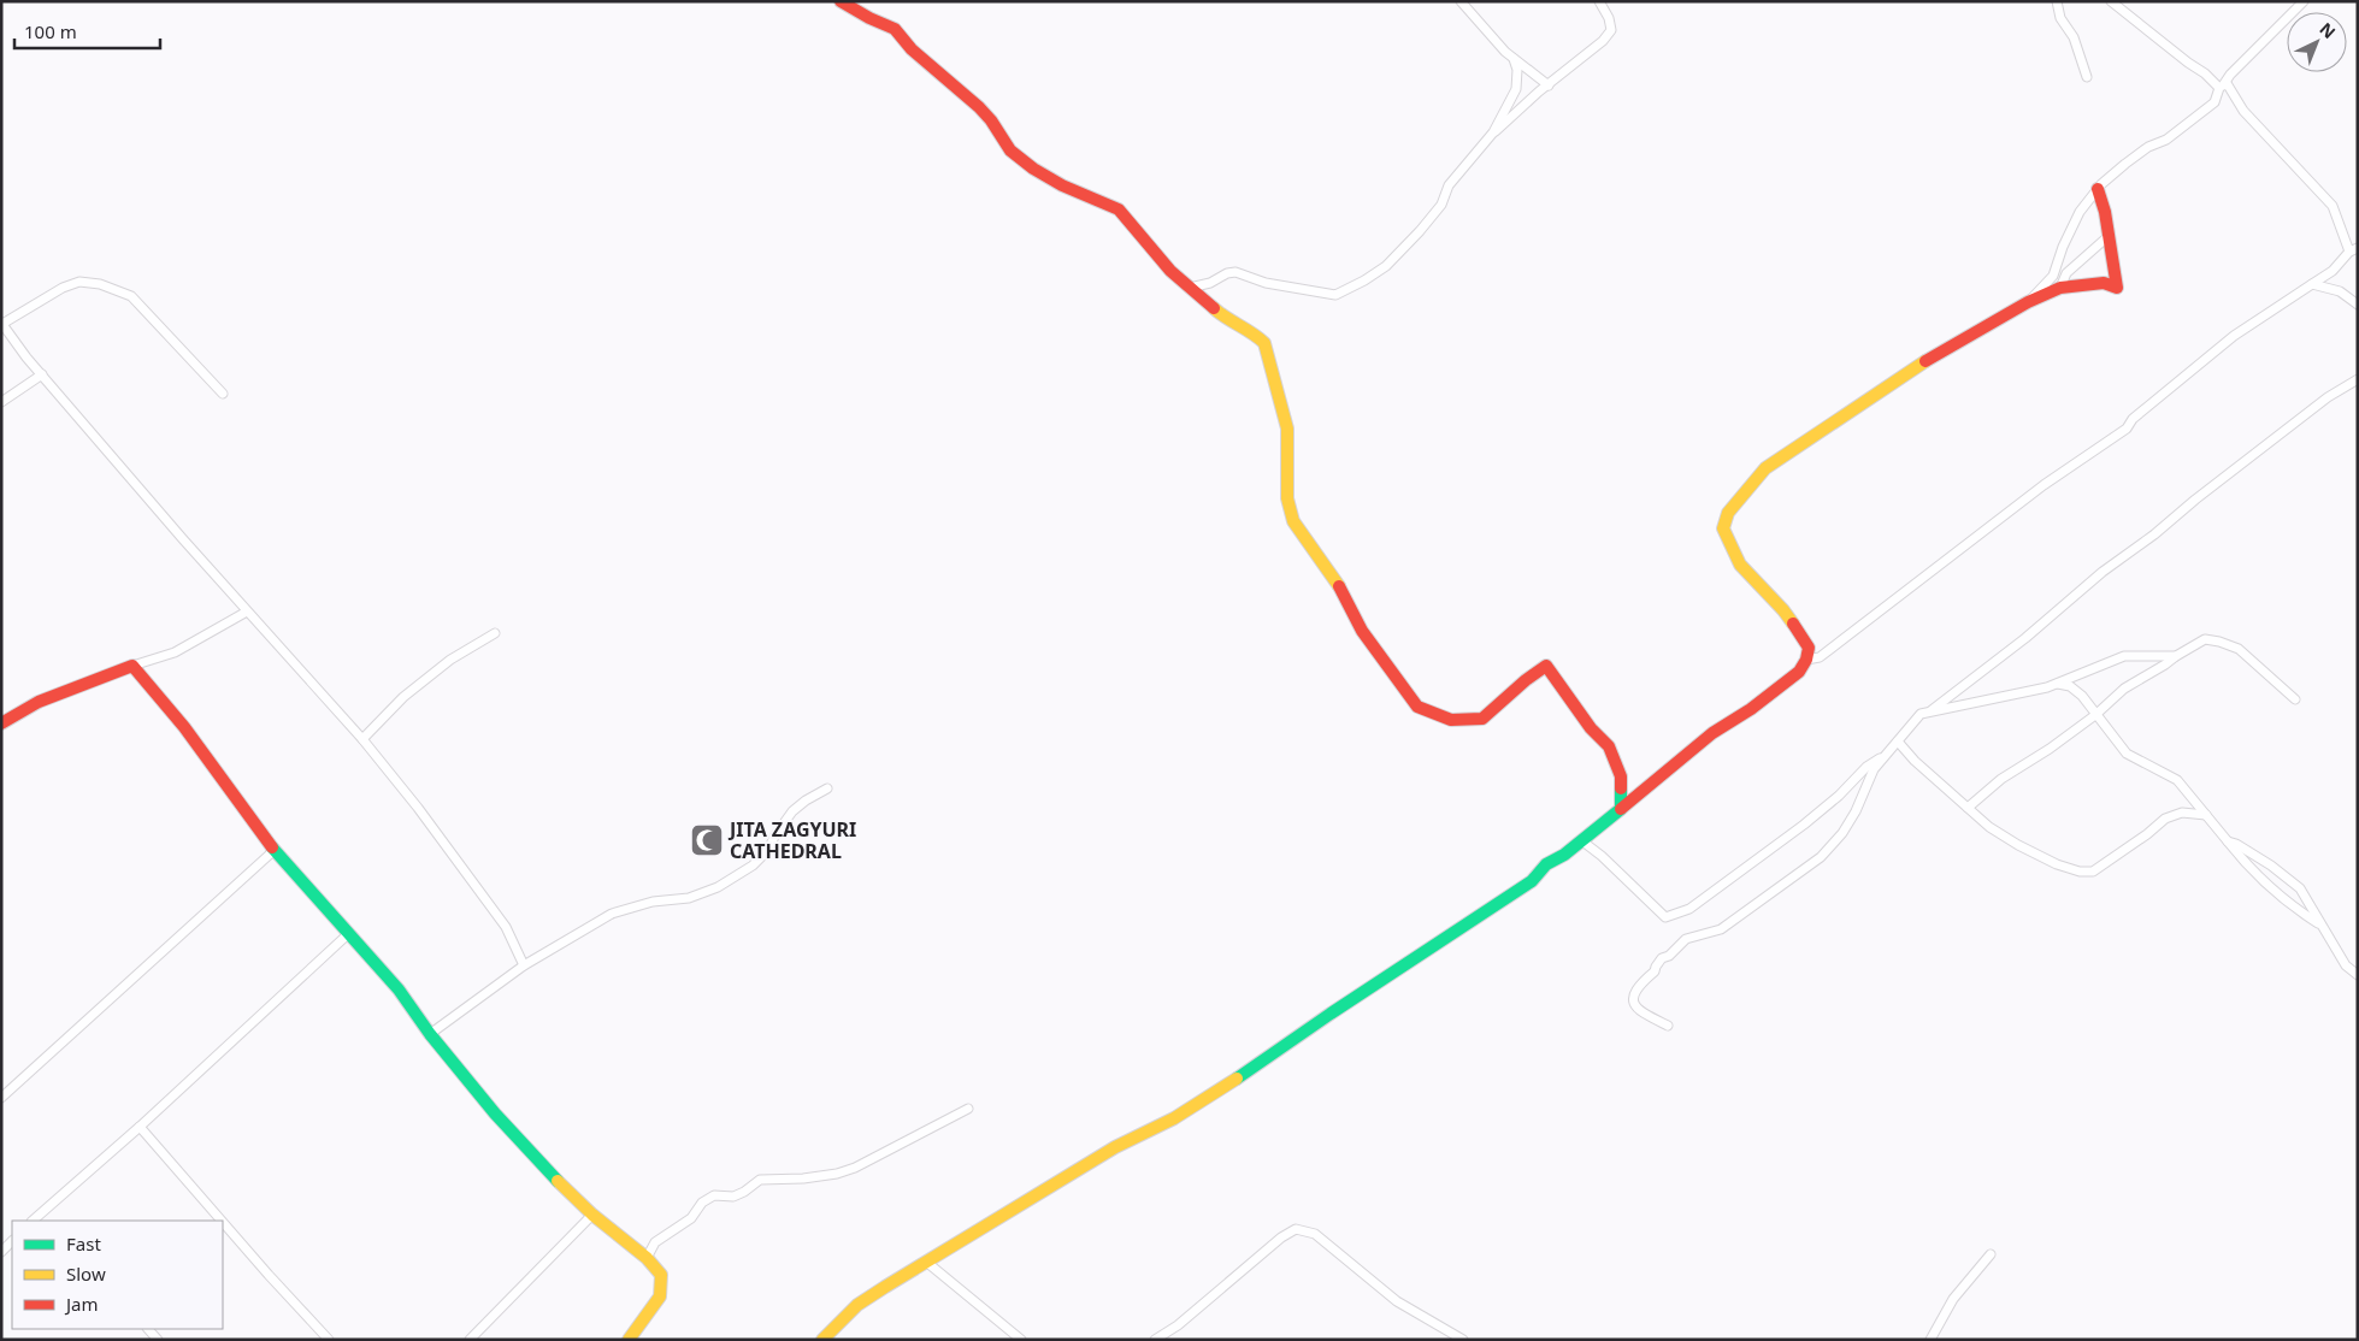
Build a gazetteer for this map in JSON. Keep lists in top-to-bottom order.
{
  "places": {
    "mosque": ["JITA ZAGYURI CATHEDRAL"]
  },
  "legend": ["Fast", "Slow", "Jam"],
  "scale_bar": "100 m",
  "north": "top right"
}
